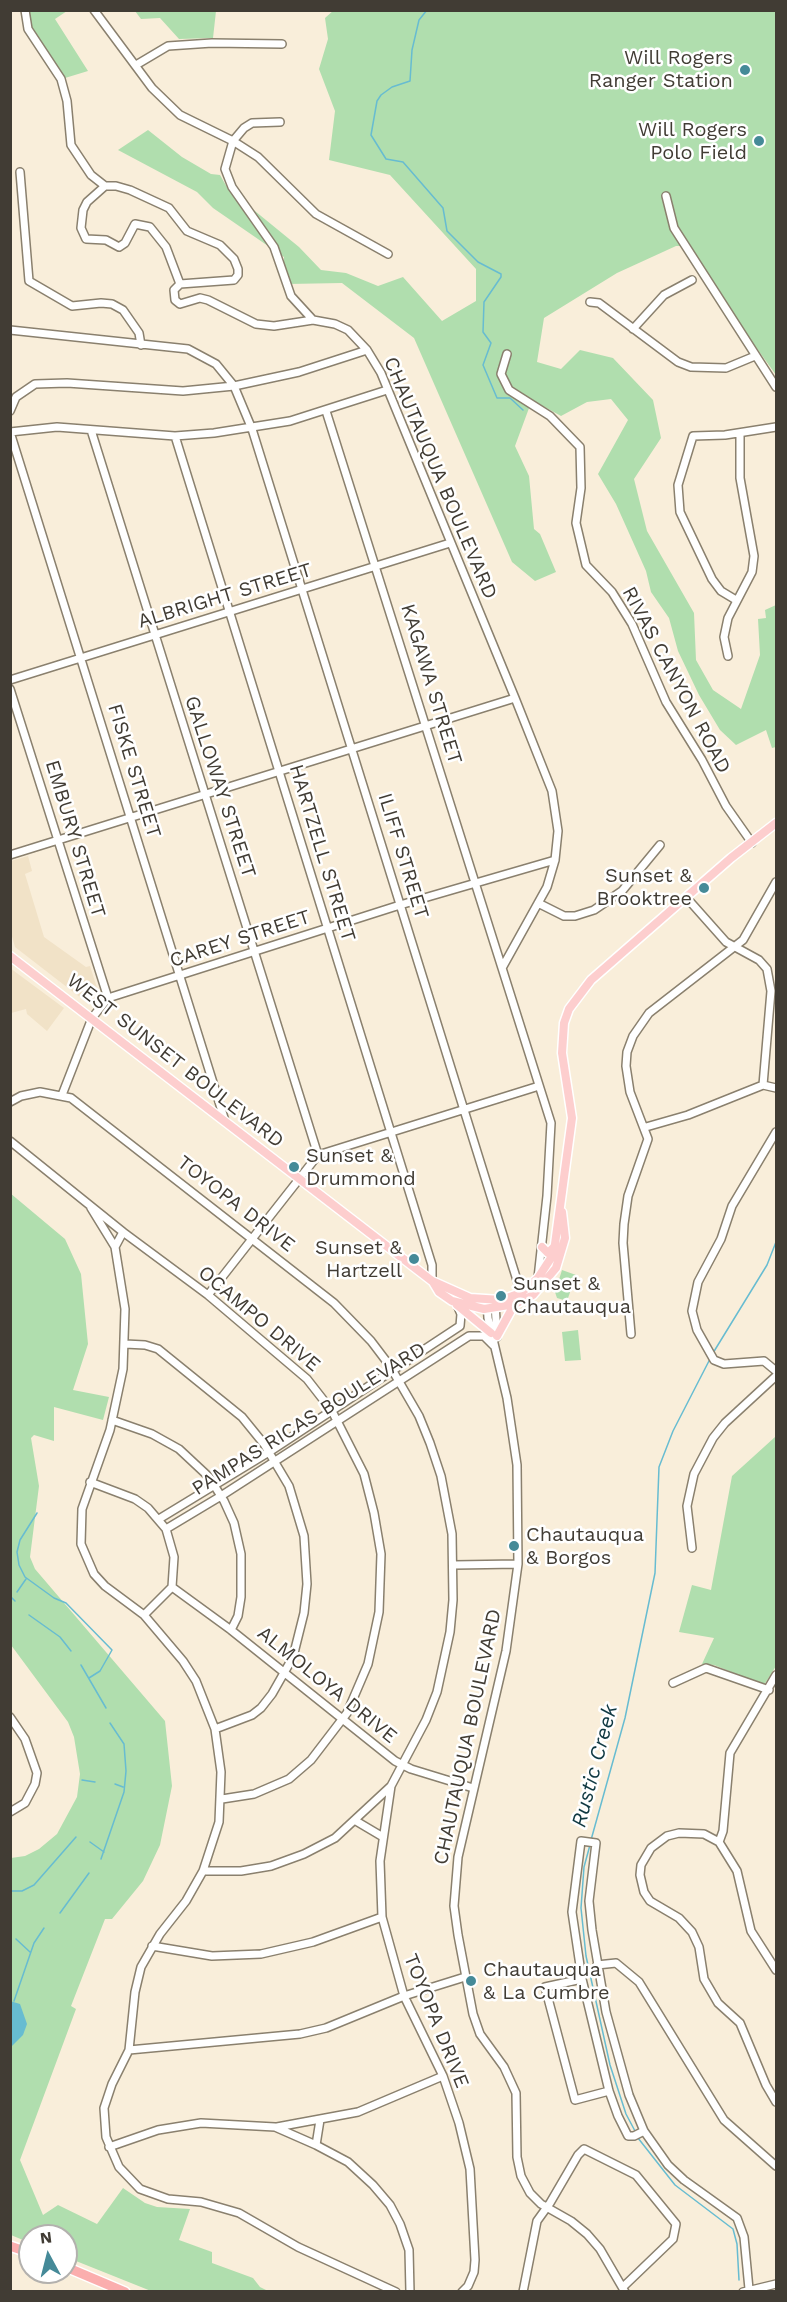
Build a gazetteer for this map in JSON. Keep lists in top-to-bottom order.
{
  "streets": {
    "main road": ["WEST SUNSET BOULEVARD"],
    "street": [
      "CHAUTAUQUA BOULEVARD",
      "ALBRIGHT STREET",
      "RIVAS CANYON ROAD",
      "KAGAWA STREET",
      "FISKE STREET",
      "GALLOWAY STREET",
      "EMBURY STREET",
      "HARTZELL STREET",
      "ILIFF STREET",
      "CAREY STREET",
      "TOYOPA DRIVE",
      "OCAMPO DRIVE",
      "PAMPAS RICAS BOULEVARD",
      "ALMOLOYA DRIVE"
    ]
  },
  "crossings": [
    ["CHAUTAUQUA BOULEVARD", "ALBRIGHT STREET"],
    ["CHAUTAUQUA BOULEVARD", "KAGAWA STREET"],
    ["CHAUTAUQUA BOULEVARD", "CAREY STREET"],
    ["CHAUTAUQUA BOULEVARD", "WEST SUNSET BOULEVARD"],
    ["CHAUTAUQUA BOULEVARD", "ALMOLOYA DRIVE"],
    ["ALBRIGHT STREET", "KAGAWA STREET"],
    ["ALBRIGHT STREET", "FISKE STREET"],
    ["ALBRIGHT STREET", "GALLOWAY STREET"],
    ["ALBRIGHT STREET", "HARTZELL STREET"],
    ["ALBRIGHT STREET", "ILIFF STREET"],
    ["RIVAS CANYON ROAD", "WEST SUNSET BOULEVARD"],
    ["KAGAWA STREET", "CAREY STREET"],
    ["FISKE STREET", "CAREY STREET"],
    ["FISKE STREET", "WEST SUNSET BOULEVARD"],
    ["GALLOWAY STREET", "CAREY STREET"],
    ["EMBURY STREET", "CAREY STREET"],
    ["HARTZELL STREET", "CAREY STREET"],
    ["HARTZELL STREET", "WEST SUNSET BOULEVARD"],
    ["ILIFF STREET", "CAREY STREET"],
    ["ILIFF STREET", "WEST SUNSET BOULEVARD"],
    ["TOYOPA DRIVE", "PAMPAS RICAS BOULEVARD"],
    ["TOYOPA DRIVE", "ALMOLOYA DRIVE"],
    ["OCAMPO DRIVE", "PAMPAS RICAS BOULEVARD"],
    ["OCAMPO DRIVE", "ALMOLOYA DRIVE"]
  ],
  "water": ["Rustic Creek"],
  "places": [
    "Will Rogers Ranger Station",
    "Will Rogers Polo Field",
    "Sunset & Brooktree",
    "Sunset & Drummond",
    "Sunset & Hartzell",
    "Sunset & Chautauqua",
    "Chautauqua & Borgos",
    "Chautauqua & La Cumbre"
  ],
  "north": "top"
}
